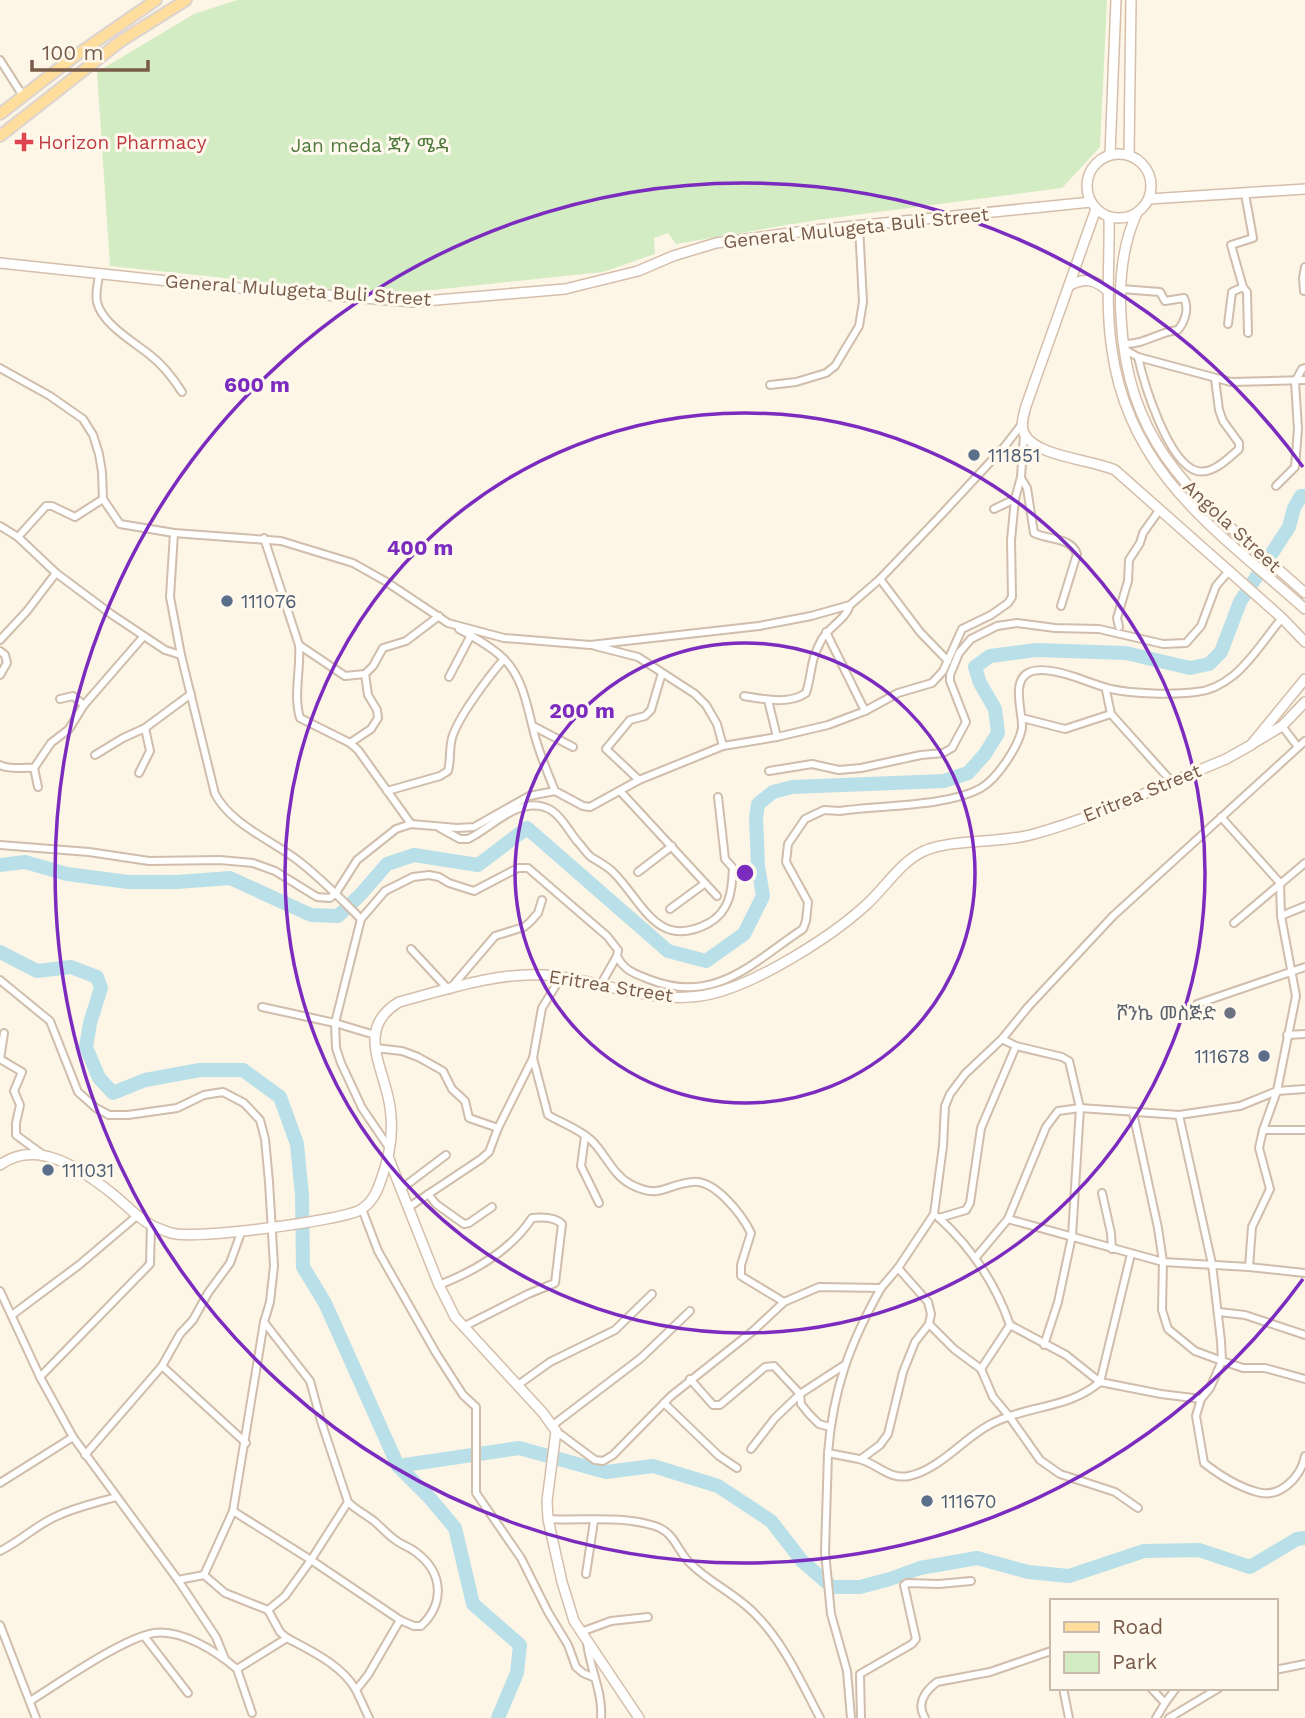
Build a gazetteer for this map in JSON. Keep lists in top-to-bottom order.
{
  "streets": {
    "main road": ["General Mulugeta Buli Street", "Angola Street", "Eritrea Street"]
  },
  "crossings": [
    ["General Mulugeta Buli Street", "Angola Street"]
  ],
  "parks": ["Jan meda ጃን ሜዳ"],
  "places": {
    "health": ["Horizon Pharmacy"],
    "other": [
      "111851",
      "111076",
      "ሾንኬ መስጅድ",
      "111678",
      "111031",
      "111670"
    ]
  },
  "legend": ["Road", "Park"],
  "scale_bar": "100 m",
  "rings": ["600 m", "400 m", "200 m"]
}
